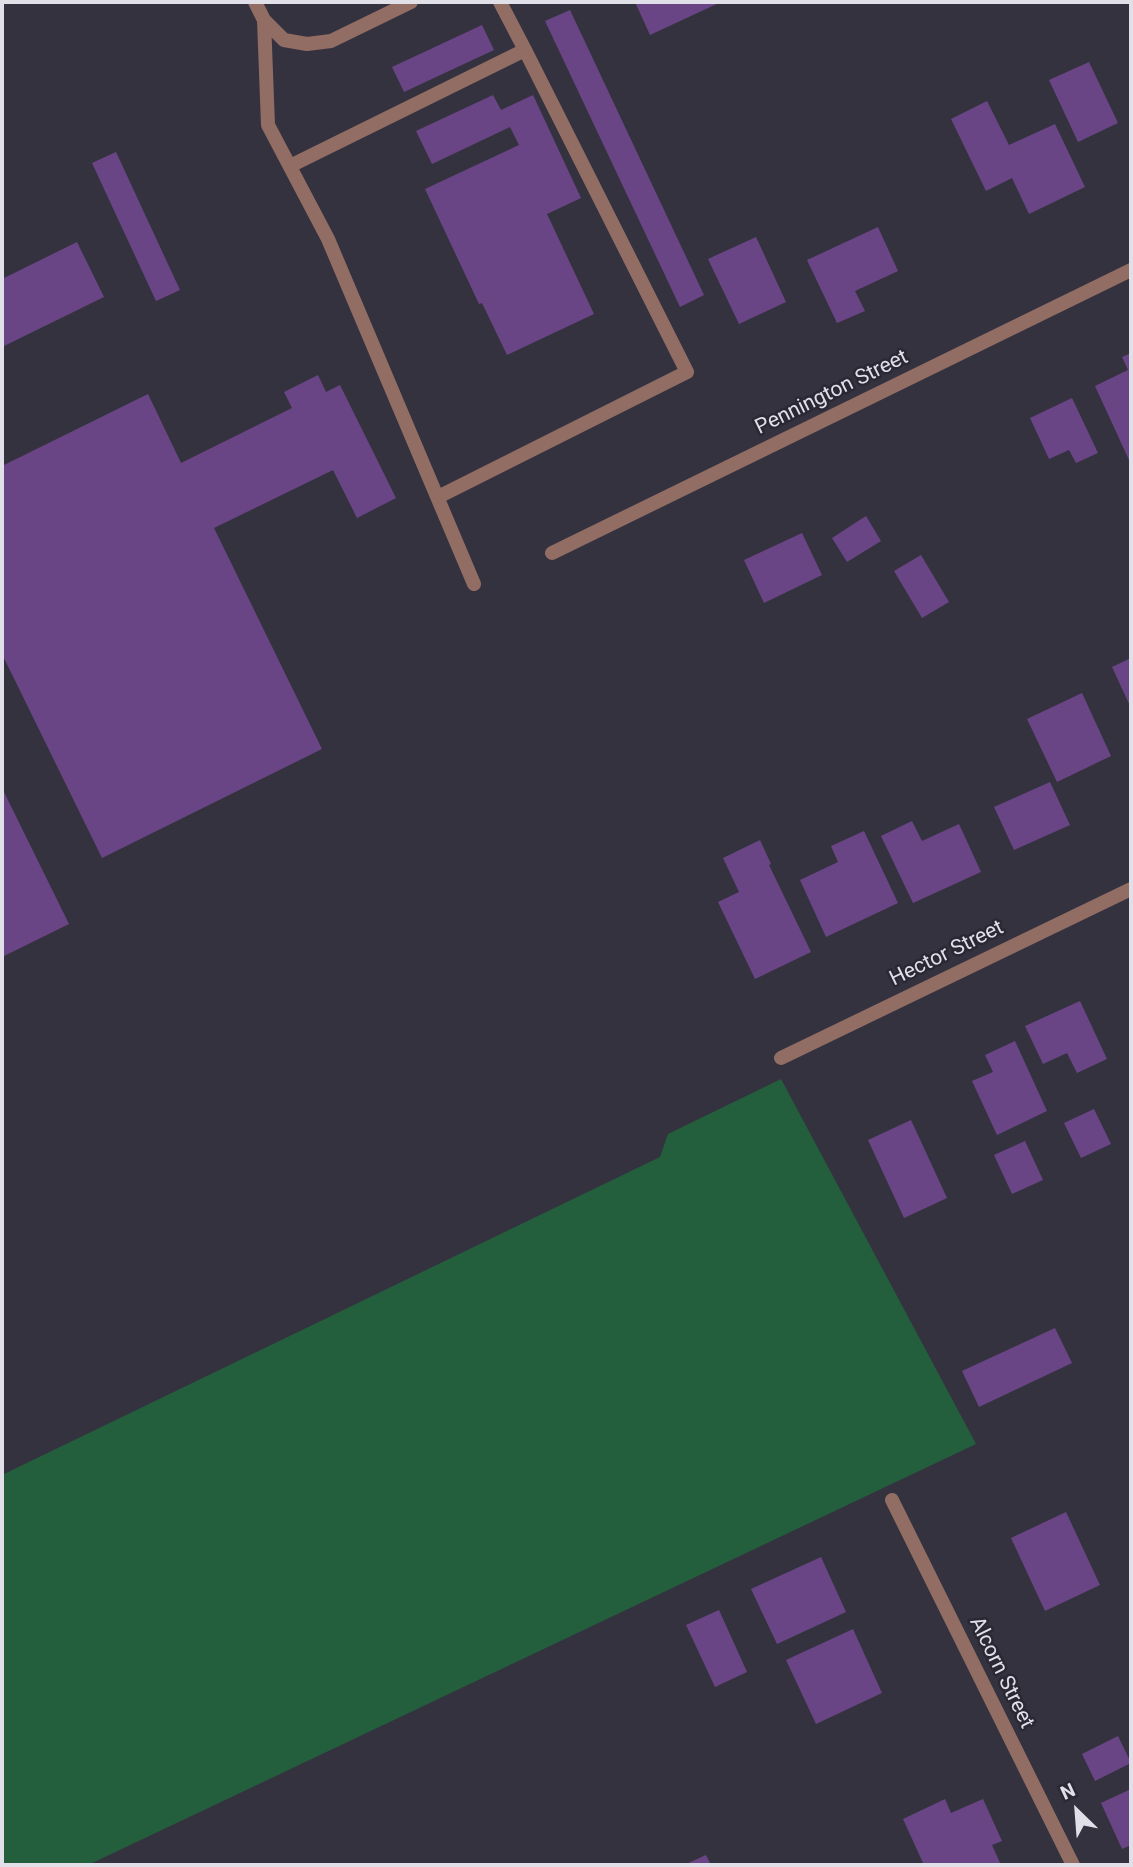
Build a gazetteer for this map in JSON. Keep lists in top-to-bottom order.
{
  "streets": {
    "street": ["Pennington Street", "Hector Street", "Alcorn Street"]
  },
  "north": "top left"
}
